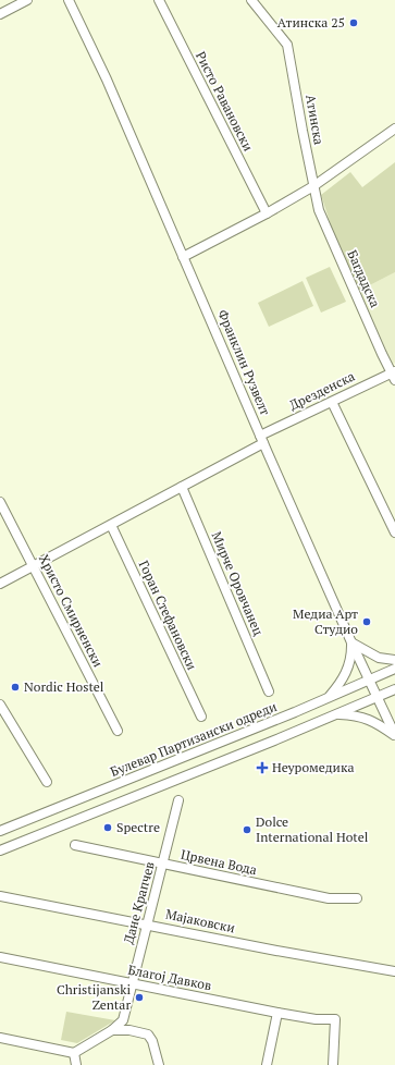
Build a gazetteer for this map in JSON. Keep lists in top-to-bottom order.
{
  "streets": {
    "street": [
      "Ристо Равановски",
      "Атинска",
      "Багдадска",
      "Франклин Рузвелт",
      "Дрезденска",
      "Мирче Оровчанец",
      "Христо Смирненски",
      "Горан Стефановски",
      "Булевар Партизански одреди",
      "Црвена Вода",
      "Дане Крапчев",
      "Мајаковски",
      "Благој Давков"
    ]
  },
  "crossings": [
    ["Атинска", "Багдадска"],
    ["Багдадска", "Дрезденска"],
    ["Франклин Рузвелт", "Дрезденска"],
    ["Франклин Рузвелт", "Булевар Партизански одреди"],
    ["Дрезденска", "Мирче Оровчанец"],
    ["Дрезденска", "Христо Смирненски"],
    ["Дрезденска", "Горан Стефановски"],
    ["Црвена Вода", "Дане Крапчев"],
    ["Дане Крапчев", "Мајаковски"],
    ["Дане Крапчев", "Благој Давков"]
  ],
  "places": {
    "other": [
      "Атинска 25",
      "Медиа Арт Студио",
      "Nordic Hostel",
      "Spectre",
      "Dolce International Hotel",
      "Christijanski Zentar"
    ],
    "health": ["Неуромедика"]
  }
}
